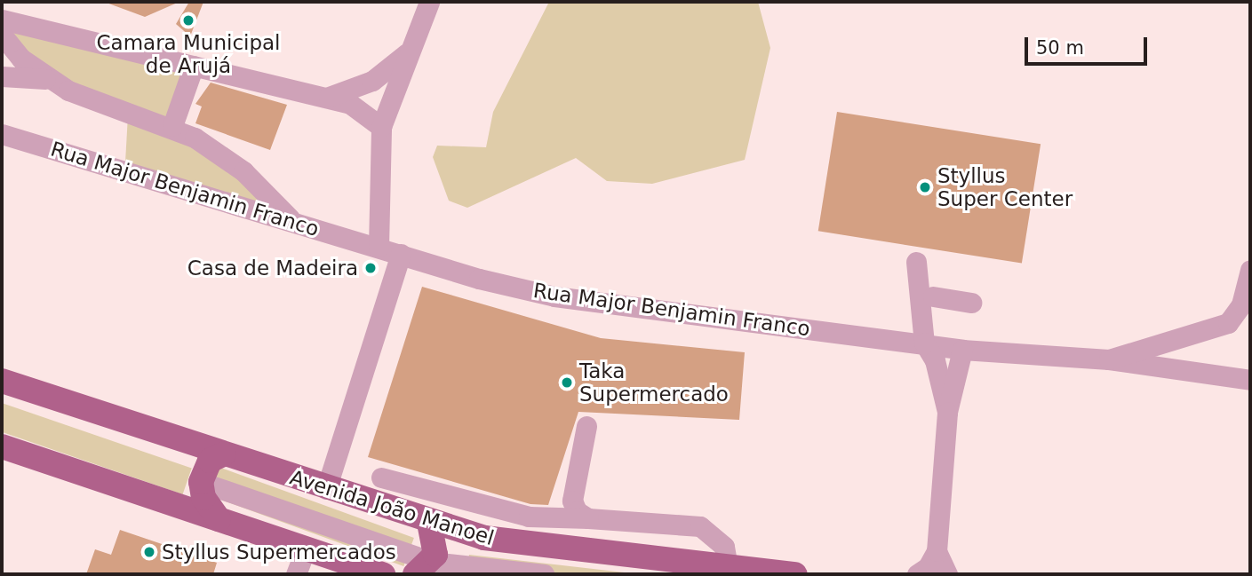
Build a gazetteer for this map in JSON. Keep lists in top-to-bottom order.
{
  "streets": {
    "main road": ["Avenida João Manoel"],
    "street": ["Rua Major Benjamin Franco"]
  },
  "places": [
    "Camara Municipal de Arujá",
    "Styllus Super Center",
    "Casa de Madeira",
    "Taka Supermercado",
    "Styllus Supermercados"
  ],
  "scale_bar": "50 m"
}
